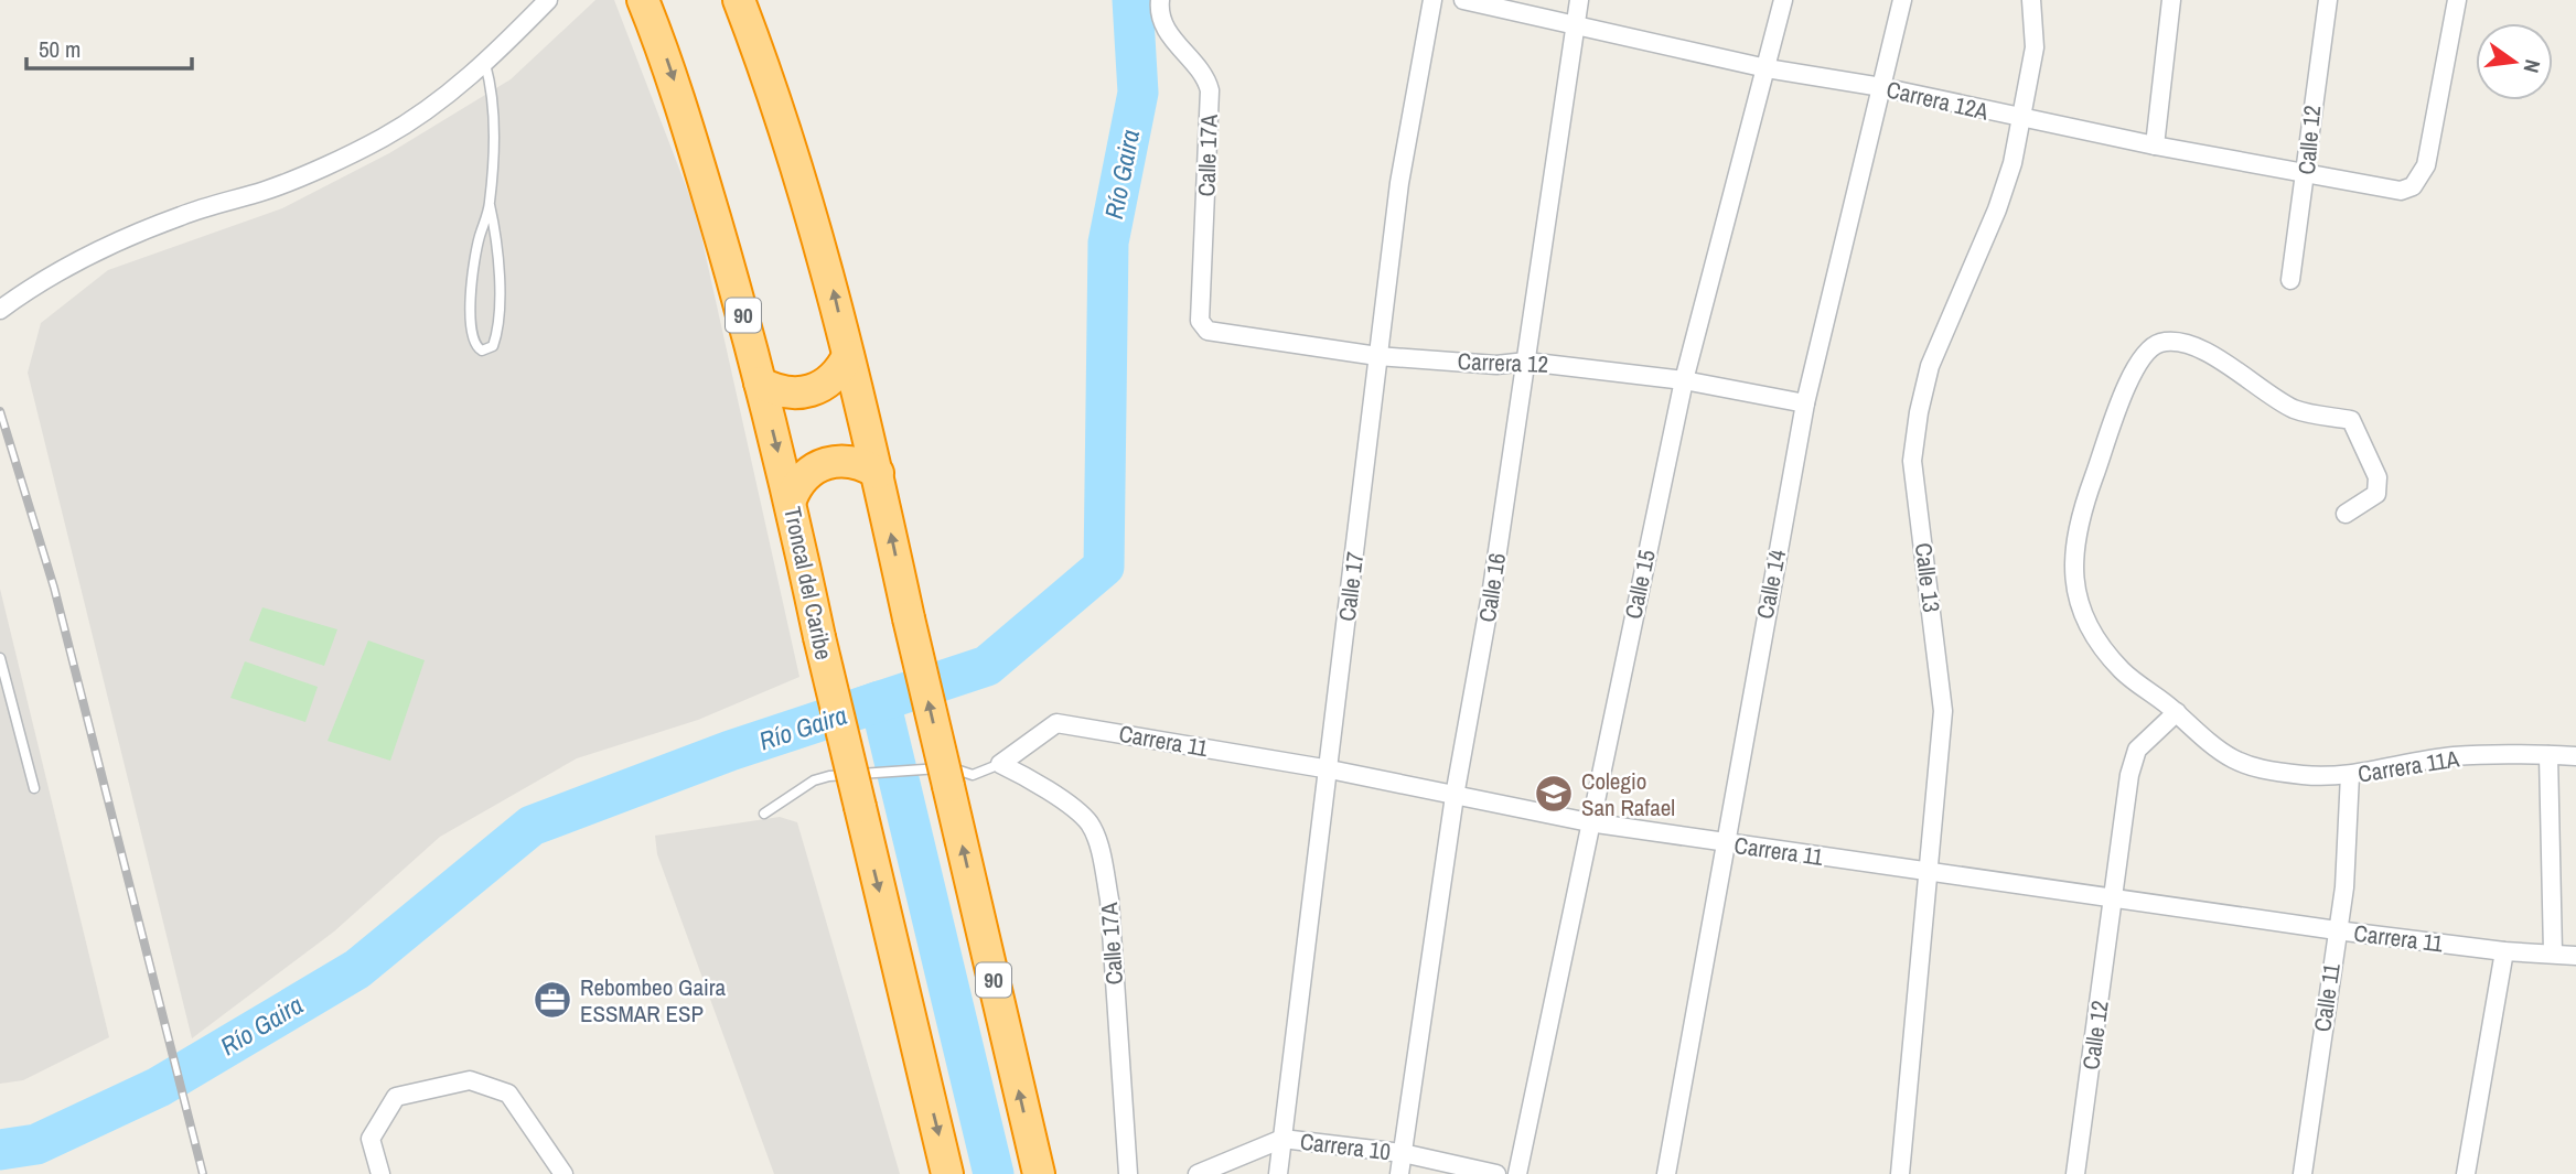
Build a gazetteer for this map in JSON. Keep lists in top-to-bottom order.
{
  "streets": {
    "highway": ["90", "Troncal del Caribe"],
    "street": [
      "Carrera 12A",
      "Calle 12",
      "Calle 17A",
      "Carrera 12",
      "Calle 13",
      "Calle 15",
      "Calle 14",
      "Calle 17",
      "Calle 16",
      "Carrera 11",
      "Carrera 11A",
      "Calle 11",
      "Carrera 10"
    ]
  },
  "crossings": [
    ["Carrera 12A", "Calle 12"],
    ["Carrera 12A", "Calle 13"],
    ["Carrera 12A", "Calle 15"],
    ["Carrera 12A", "Calle 14"],
    ["Carrera 12A", "Calle 16"],
    ["Calle 12", "Carrera 11"],
    ["Calle 12", "Carrera 11A"],
    ["Calle 17A", "Carrera 12"],
    ["Calle 17A", "Carrera 11"],
    ["Carrera 12", "Calle 15"],
    ["Carrera 12", "Calle 14"],
    ["Carrera 12", "Calle 17"],
    ["Carrera 12", "Calle 16"],
    ["Calle 13", "Carrera 11"],
    ["Calle 15", "Carrera 11"],
    ["Calle 14", "Carrera 11"],
    ["Calle 17", "Carrera 11"],
    ["Calle 17", "Carrera 10"],
    ["Calle 16", "Carrera 11"],
    ["Calle 16", "Carrera 10"],
    ["Carrera 11", "Calle 11"],
    ["Carrera 11A", "Calle 11"]
  ],
  "water": ["Río Gaira"],
  "places": {
    "school or university": ["Colegio San Rafael"],
    "office": ["Rebombeo Gaira ESSMAR ESP"]
  },
  "scale_bar": "50 m",
  "north": "right"
}
